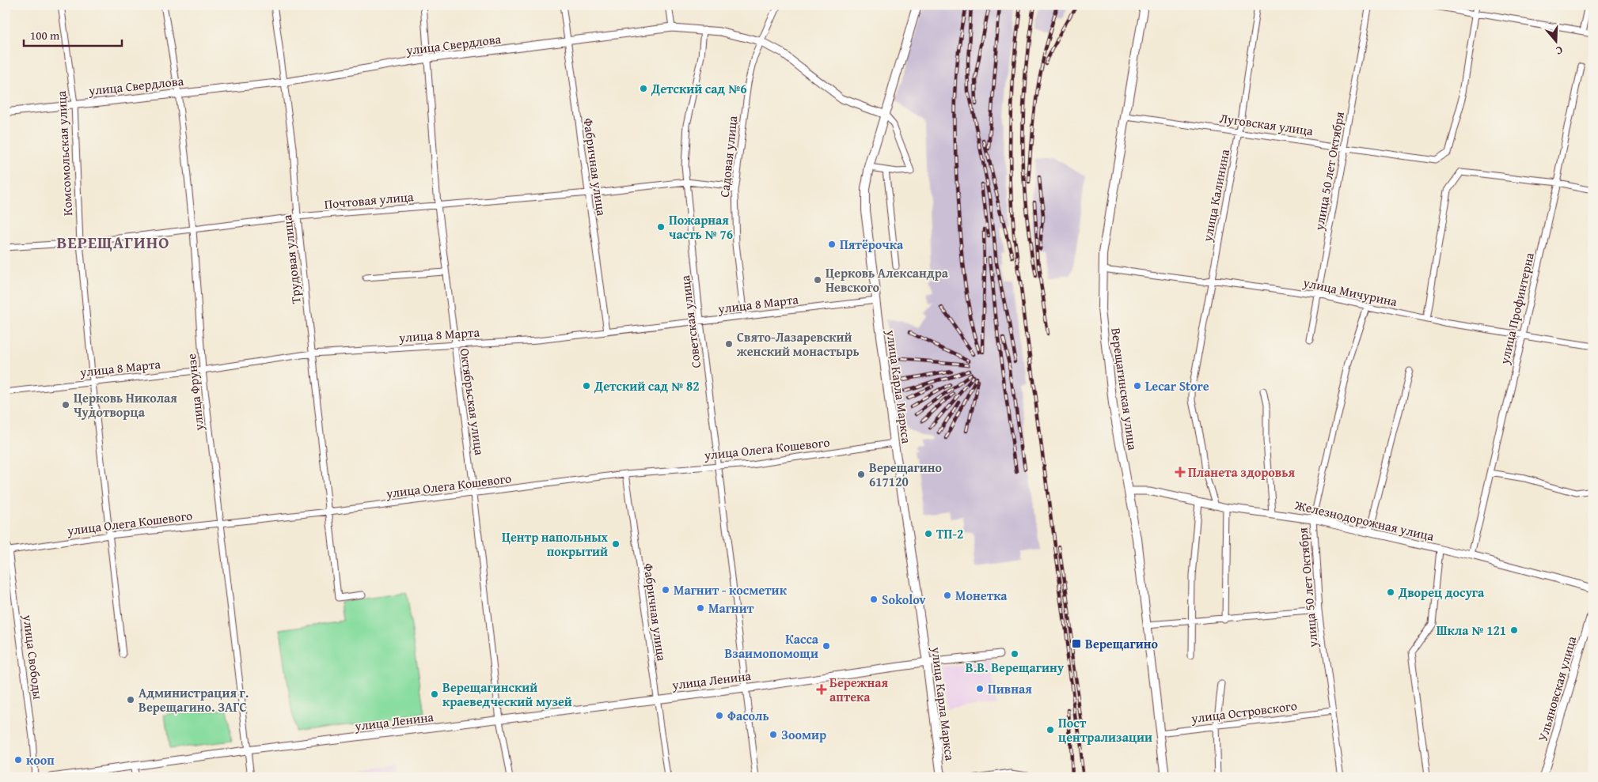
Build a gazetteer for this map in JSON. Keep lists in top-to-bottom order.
{
  "streets": {
    "main road": ["улица Карла Маркса", "Верещагинская улица"],
    "street": [
      "улица Свердлова",
      "Луговская улица",
      "Комсомольская улица",
      "Садовая улица",
      "Фабричная улица",
      "улица 50 лет Октября",
      "улица Калинина",
      "Почтовая улица",
      "Трудовая улица",
      "улица Мичурина",
      "улица 8 Марта",
      "улица Профинтерна",
      "Советская улица",
      "улица Фрунзе",
      "Октябрьская улица",
      "улица Олега Кошевого",
      "Железнодорожная улица",
      "улица Свободы",
      "улица Ленина",
      "Ульяновская улица",
      "улица Островского"
    ]
  },
  "crossings": [
    ["улица Свердлова", "Комсомольская улица"],
    ["улица Свердлова", "Садовая улица"],
    ["улица Свердлова", "Фабричная улица"],
    ["улица Свердлова", "Трудовая улица"],
    ["улица Свердлова", "Советская улица"],
    ["улица Свердлова", "улица Карла Маркса"],
    ["улица Свердлова", "улица Фрунзе"],
    ["улица Свердлова", "Октябрьская улица"],
    ["Луговская улица", "улица 50 лет Октября"],
    ["Луговская улица", "улица Калинина"],
    ["Луговская улица", "Верещагинская улица"],
    ["Комсомольская улица", "Почтовая улица"],
    ["Комсомольская улица", "улица 8 Марта"],
    ["Комсомольская улица", "улица Олега Кошевого"],
    ["Садовая улица", "Почтовая улица"],
    ["Садовая улица", "улица 8 Марта"],
    ["Фабричная улица", "Почтовая улица"],
    ["Фабричная улица", "улица 8 Марта"],
    ["Фабричная улица", "улица Олега Кошевого"],
    ["Фабричная улица", "улица Ленина"],
    ["улица 50 лет Октября", "улица Мичурина"],
    ["улица 50 лет Октября", "Железнодорожная улица"],
    ["улица 50 лет Октября", "улица Островского"],
    ["улица Калинина", "улица Мичурина"],
    ["улица Калинина", "Железнодорожная улица"],
    ["Почтовая улица", "Трудовая улица"],
    ["Почтовая улица", "Советская улица"],
    ["Почтовая улица", "улица Фрунзе"],
    ["Почтовая улица", "Октябрьская улица"],
    ["Трудовая улица", "улица 8 Марта"],
    ["Трудовая улица", "улица Олега Кошевого"],
    ["улица Мичурина", "улица Профинтерна"],
    ["улица Мичурина", "Верещагинская улица"],
    ["улица 8 Марта", "Советская улица"],
    ["улица 8 Марта", "улица Карла Маркса"],
    ["улица 8 Марта", "улица Фрунзе"],
    ["улица 8 Марта", "Октябрьская улица"],
    ["улица Профинтерна", "Железнодорожная улица"],
    ["Советская улица", "улица Олега Кошевого"],
    ["Советская улица", "улица Ленина"],
    ["улица Карла Маркса", "улица Олега Кошевого"],
    ["улица Карла Маркса", "улица Ленина"],
    ["Верещагинская улица", "Железнодорожная улица"],
    ["Верещагинская улица", "улица Островского"],
    ["улица Фрунзе", "улица Олега Кошевого"],
    ["улица Фрунзе", "улица Ленина"],
    ["Октябрьская улица", "улица Олега Кошевого"],
    ["Октябрьская улица", "улица Ленина"],
    ["улица Олега Кошевого", "улица Свободы"]
  ],
  "districts": ["ВЕРЕЩАГИНО"],
  "places": {
    "other": [
      "Детский сад №6",
      "Пожарная часть № 76",
      "Пятёрочка",
      "Церковь Александра Невского",
      "Свято-Лазаревский женский монастырь",
      "Детский сад № 82",
      "Lecar Store",
      "Церковь Николая Чудотворца",
      "Верещагино 617120",
      "ТП-2",
      "Центр напольных покрытий",
      "Магнит - косметик",
      "Дворец досуга",
      "Монетка",
      "Sokolov",
      "Магнит",
      "Шкла № 121",
      "Касса Взаимопомощи",
      "В.В. Верещагину",
      "Пивная",
      "Верещагинский краеведческий музей",
      "Администрация г. Верещагино. ЗАГС",
      "Фасоль",
      "Пост централизации",
      "Зоомир",
      "кооп"
    ],
    "health": ["Планета здоровья", "Бережная аптека"],
    "transit": ["Верещагино"]
  },
  "scale_bar": "100 m",
  "north": "bottom"
}
